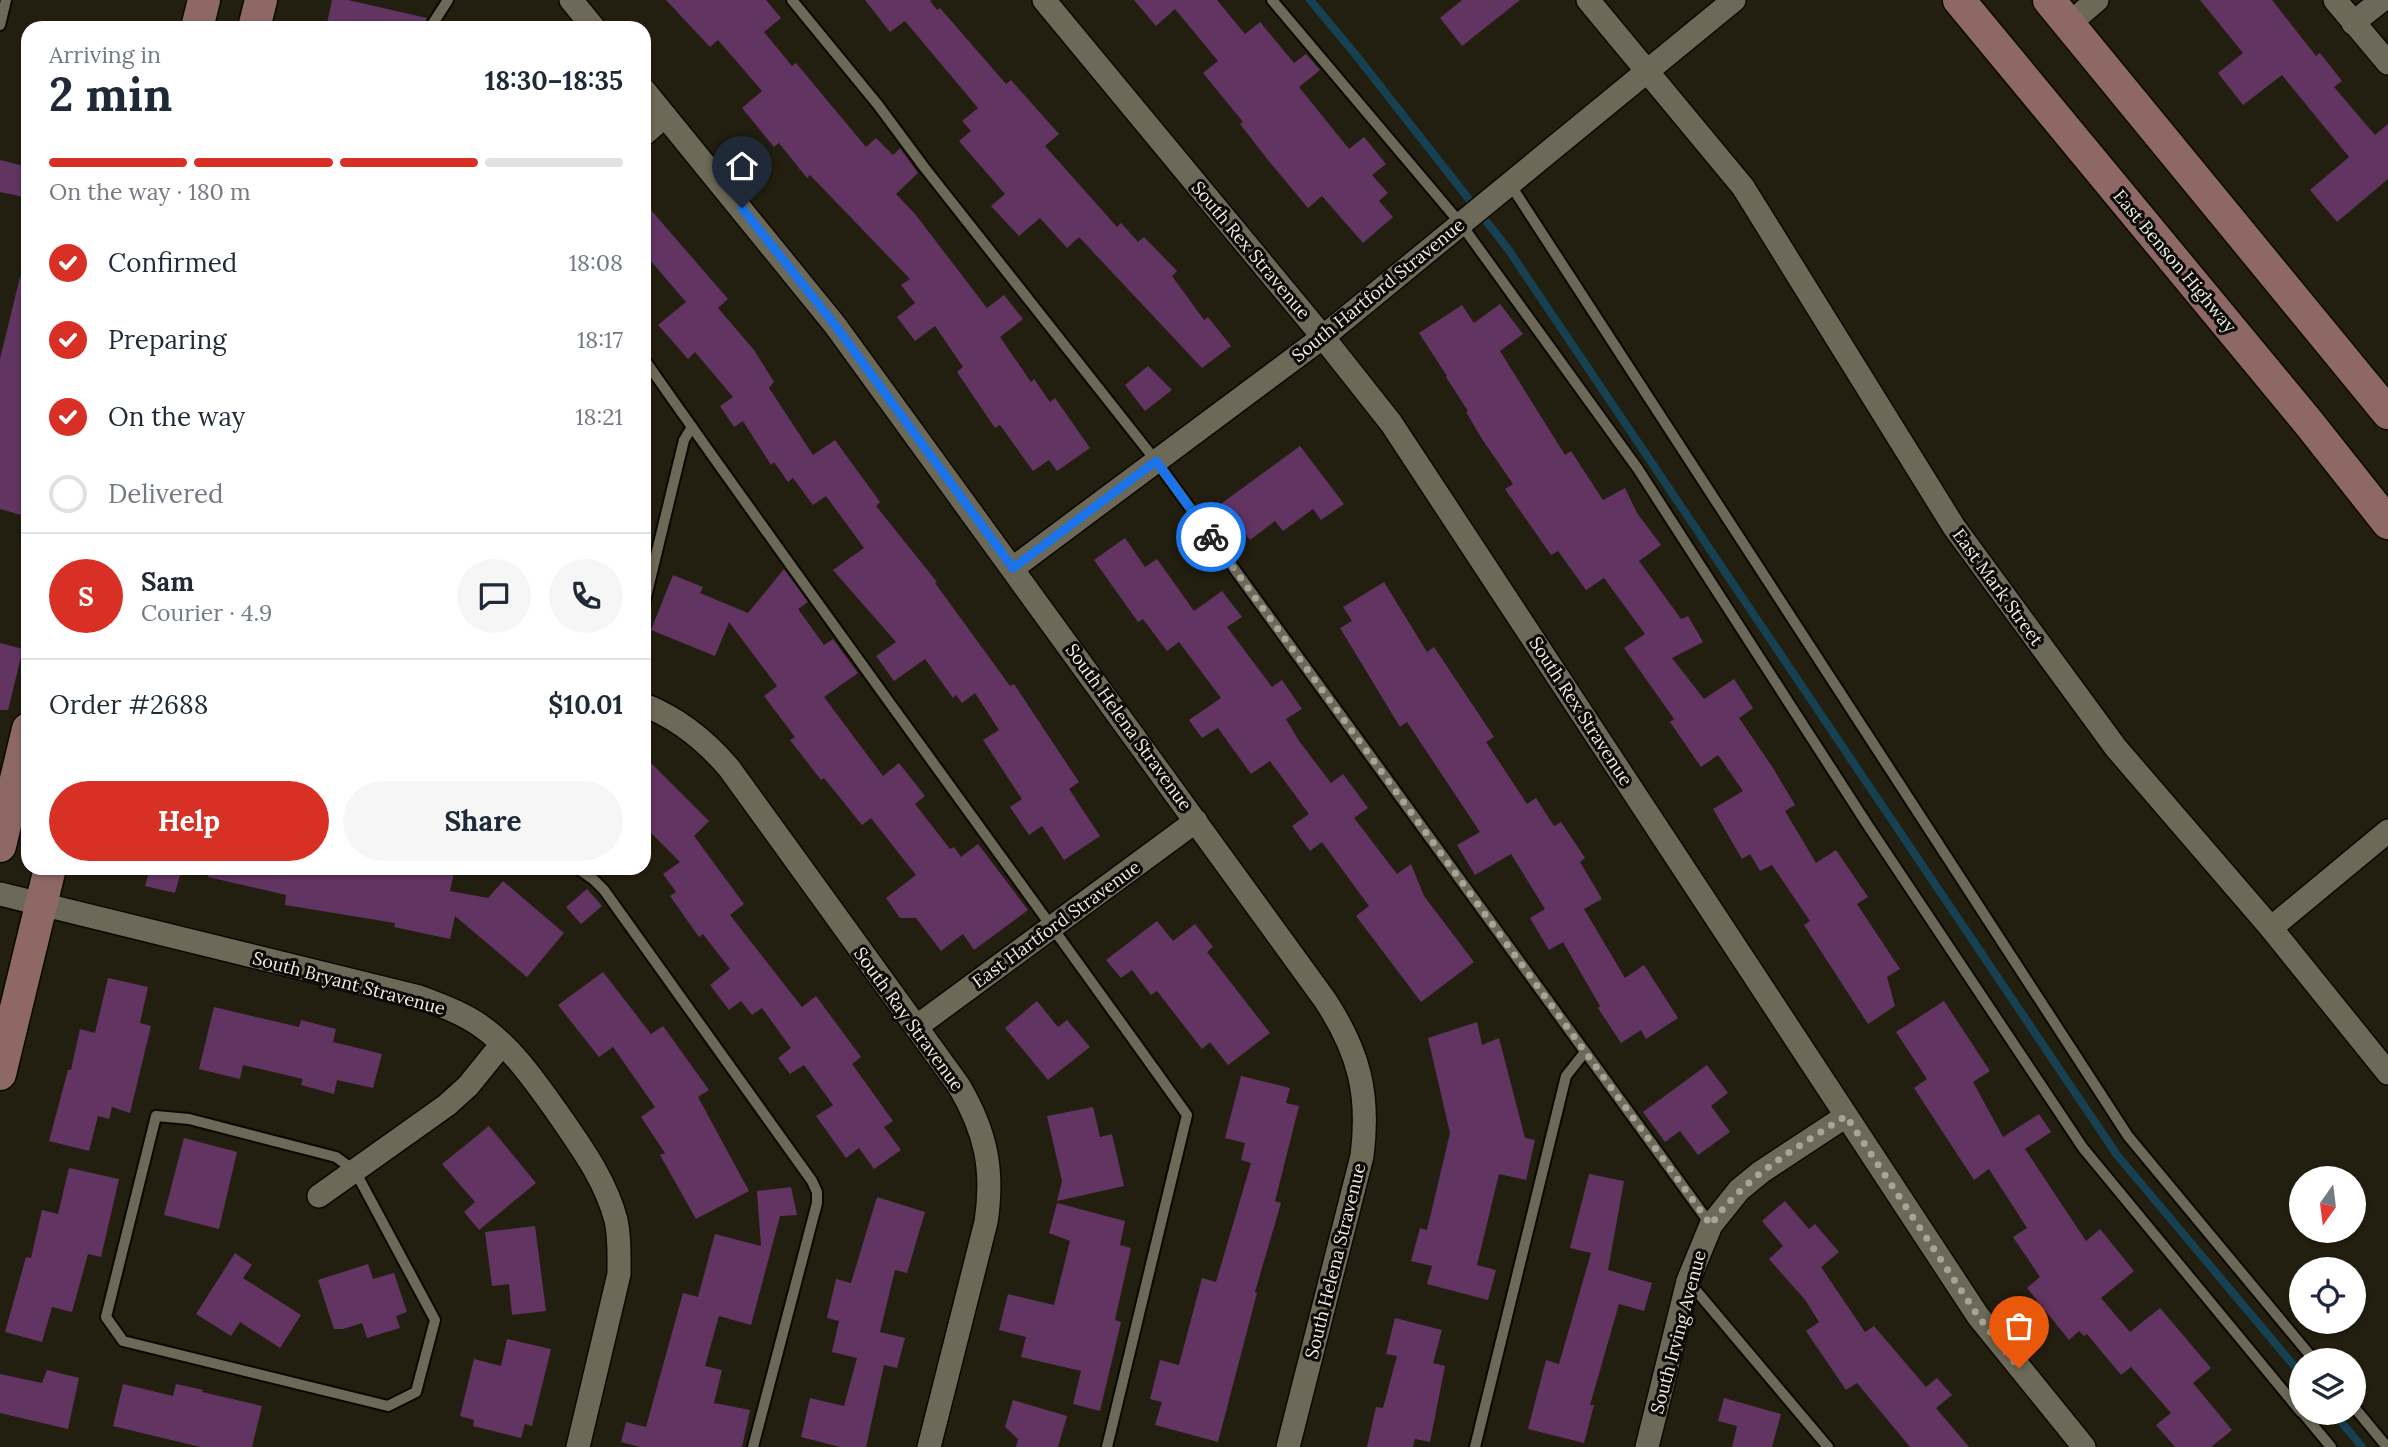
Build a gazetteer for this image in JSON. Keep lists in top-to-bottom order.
{
  "streets": {
    "main road": ["East Benson Highway"],
    "street": [
      "South Rex Stravenue",
      "South Hartford Stravenue",
      "East Mark Street",
      "South Helena Stravenue",
      "East Hartford Stravenue",
      "South Bryant Stravenue",
      "South Ray Stravenue",
      "South Irving Avenue"
    ]
  },
  "crossings": [
    ["South Rex Stravenue", "South Hartford Stravenue"],
    ["South Rex Stravenue", "South Irving Avenue"],
    ["South Hartford Stravenue", "East Mark Street"],
    ["South Hartford Stravenue", "South Helena Stravenue"],
    ["South Helena Stravenue", "East Hartford Stravenue"],
    ["East Hartford Stravenue", "South Ray Stravenue"]
  ],
  "north": "bottom",
  "page": {
    "heading": ["2 min", "Arriving in", "18:30–18:35"],
    "panel": [
      "Sam",
      "Courier · 4.9",
      "Order #2688",
      "$10.01"
    ],
    "bar": "On the way · 180 m",
    "list": [
      ["Confirmed", "18:08"],
      ["Preparing", "18:17"],
      ["On the way", "18:21"],
      "Delivered"
    ],
    "round": "S",
    "buttons": ["Help", "Share"]
  }
}
